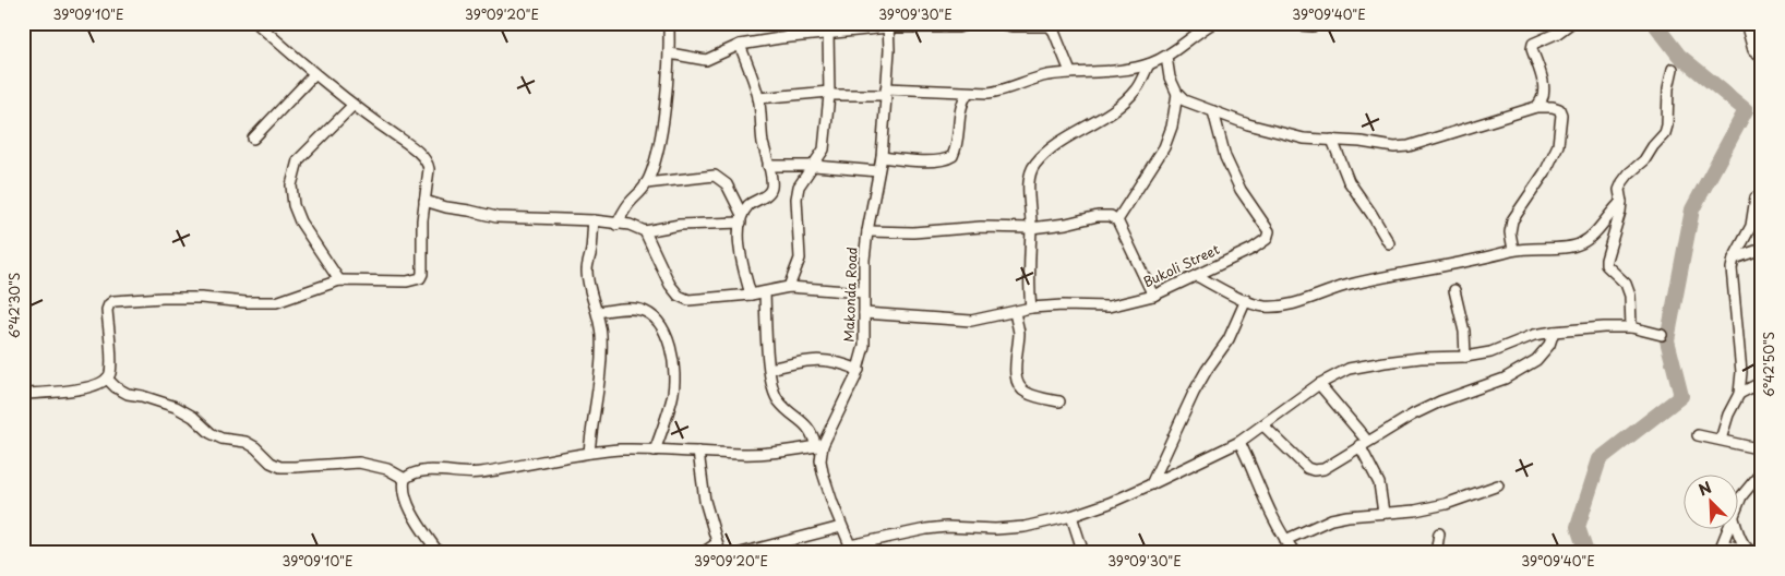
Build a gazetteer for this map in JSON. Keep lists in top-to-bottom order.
{
  "streets": {
    "street": ["Bukoli Street", "Makonda Road"]
  },
  "crossings": [
    ["Bukoli Street", "Makonda Road"]
  ],
  "north": "top left",
  "coordinates": [
    "39°09'10\"E",
    "39°09'20\"E",
    "39°09'30\"E",
    "39°09'40\"E",
    "6°42'30\"S",
    "6°42'50\"S"
  ]
}
